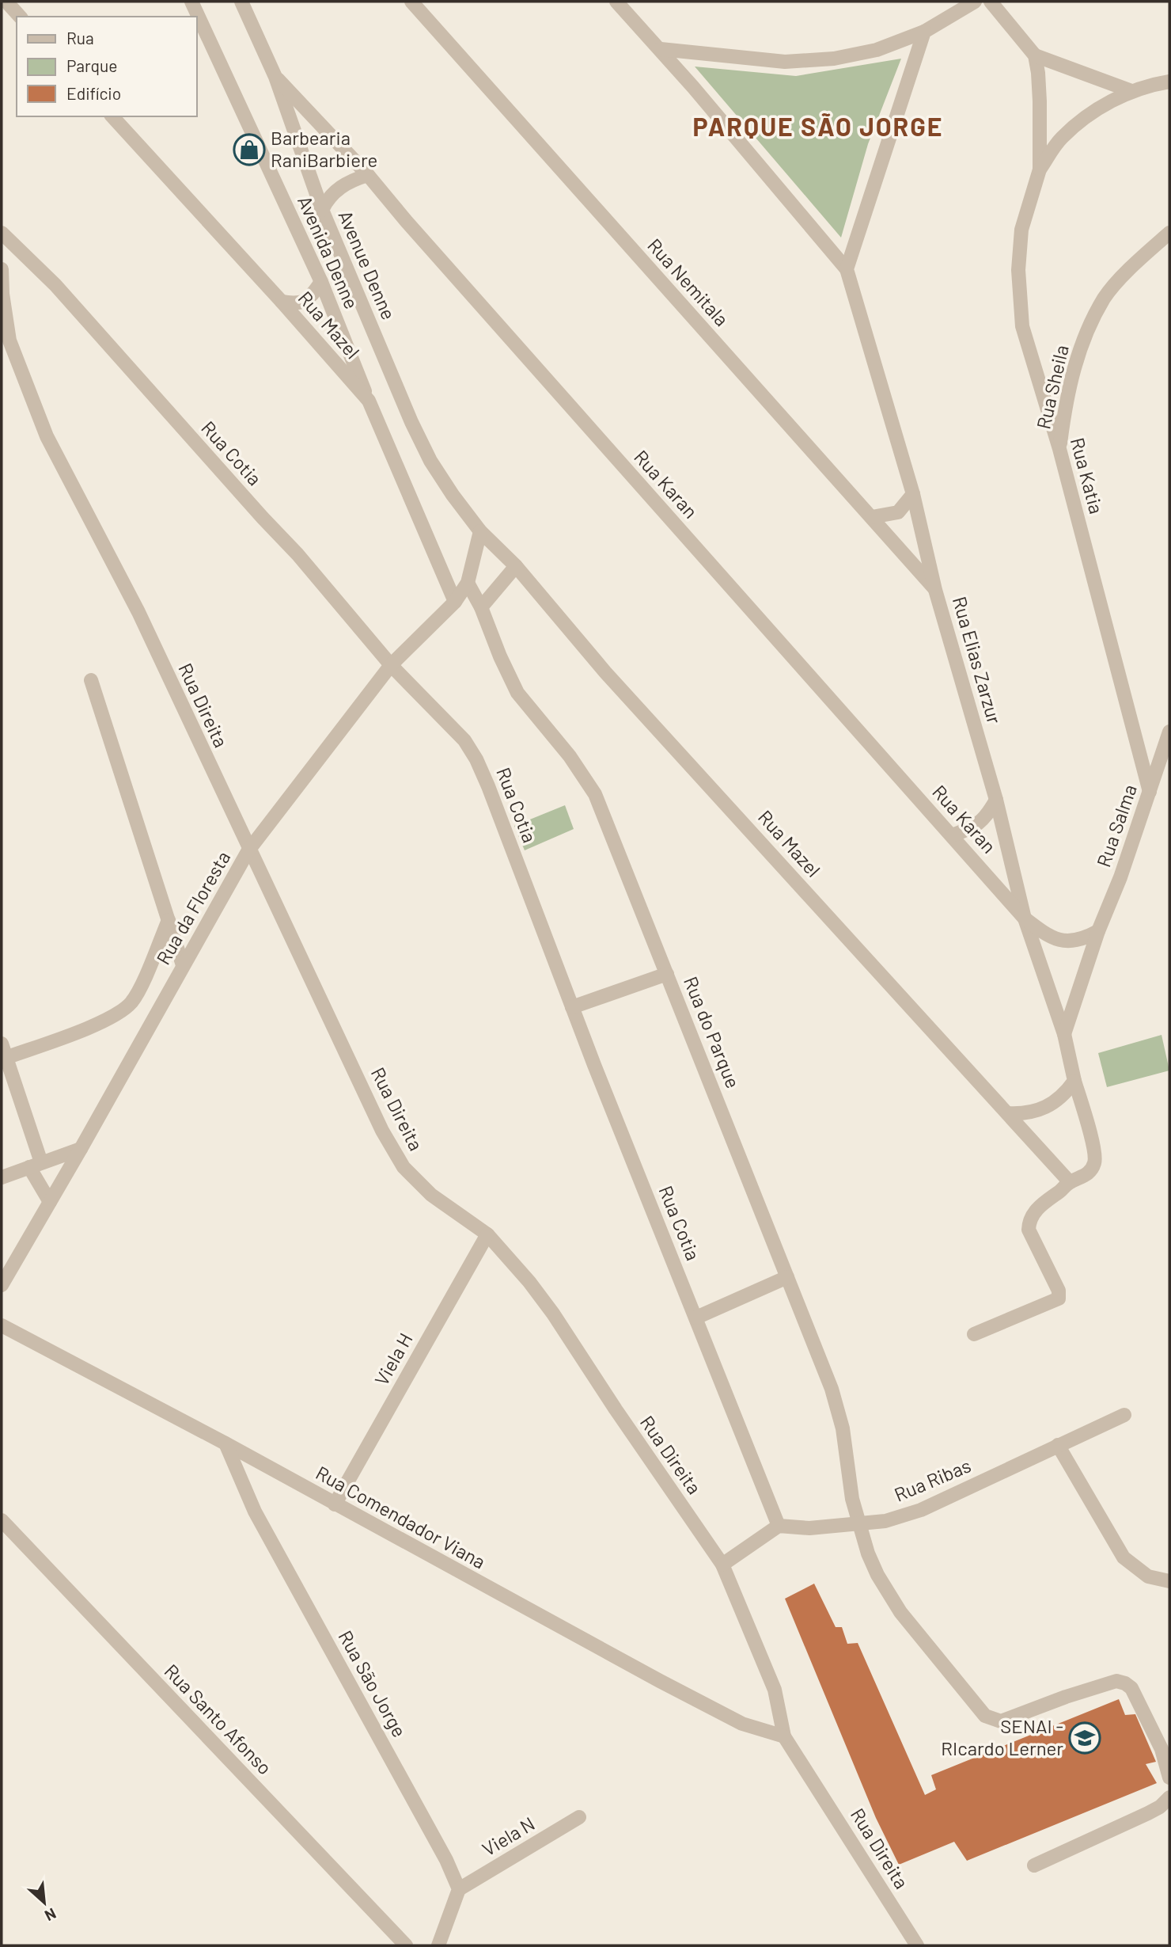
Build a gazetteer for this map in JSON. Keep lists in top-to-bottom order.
{
  "streets": {
    "street": [
      "Avenida Denne",
      "Avenue Denne",
      "Rua Nemitala",
      "Rua Mazel",
      "Rua Sheila",
      "Rua Cotia",
      "Rua Katia",
      "Rua Karan",
      "Rua Elias Zarzur",
      "Rua Direita",
      "Rua Salma",
      "Rua da Floresta",
      "Rua do Parque",
      "Viela H",
      "Rua Ribas",
      "Rua Comendador Viana",
      "Rua São Jorge",
      "Rua Santo Afonso",
      "Viela N"
    ]
  },
  "crossings": [
    ["Avenida Denne", "Rua Mazel"],
    ["Avenue Denne", "Rua Mazel"],
    ["Avenue Denne", "Rua Karan"],
    ["Avenue Denne", "Rua da Floresta"],
    ["Rua Nemitala", "Rua Elias Zarzur"],
    ["Rua Mazel", "Rua Elias Zarzur"],
    ["Rua Mazel", "Rua da Floresta"],
    ["Rua Sheila", "Rua Katia"],
    ["Rua Cotia", "Rua da Floresta"],
    ["Rua Cotia", "Rua Ribas"],
    ["Rua Katia", "Rua Salma"],
    ["Rua Karan", "Rua Elias Zarzur"],
    ["Rua Elias Zarzur", "Rua Salma"],
    ["Rua Direita", "Rua da Floresta"],
    ["Rua Direita", "Viela H"],
    ["Rua Direita", "Rua Comendador Viana"],
    ["Rua da Floresta", "Rua do Parque"],
    ["Rua do Parque", "Rua Ribas"],
    ["Viela H", "Rua Comendador Viana"],
    ["Rua Comendador Viana", "Rua São Jorge"],
    ["Rua São Jorge", "Viela N"]
  ],
  "districts": ["PARQUE SÃO JORGE"],
  "places": {
    "shop": ["Barbearia RaniBarbiere"],
    "school or university": ["SENAI - RIcardo Lerner"]
  },
  "legend": ["Rua", "Parque", "Edifício"],
  "north": "bottom right"
}
